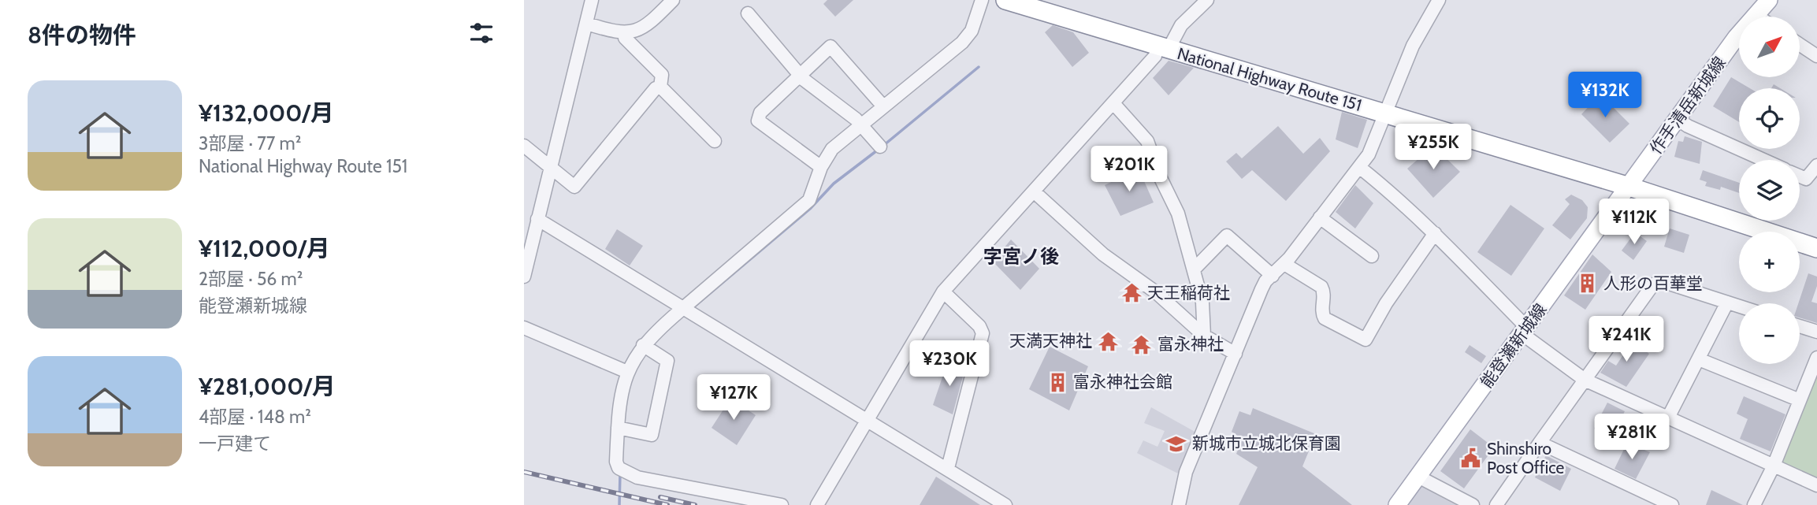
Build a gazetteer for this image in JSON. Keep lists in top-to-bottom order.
{
  "streets": {
    "highway": ["National Highway Route 151"],
    "main road": ["作手清岳新城線", "能登瀬新城線"]
  },
  "crossings": [
    ["National Highway Route 151", "作手清岳新城線"],
    ["National Highway Route 151", "能登瀬新城線"],
    ["作手清岳新城線", "能登瀬新城線"]
  ],
  "districts": ["字宮ノ後"],
  "places": {
    "building": ["人形の百華堂", "富永神社会館"],
    "temple": ["天王稲荷社", "天満天神社", "富永神社"],
    "school or university": ["新城市立城北保育園"],
    "public building": ["Shinshiro Post Office"]
  },
  "north": "top right",
  "page": {
    "heading": "8件の物件",
    "map_buttons": ["+", "−"],
    "list": [
      {
        "name": "¥132,000/月",
        "note": "3部屋 · 77 m² · National Highway Route 151"
      },
      {
        "name": "¥112,000/月",
        "note": "2部屋 · 56 m² · 能登瀬新城線"
      },
      {
        "name": "¥281,000/月",
        "note": "4部屋 · 148 m² · 一戸建て"
      }
    ],
    "price": [
      "¥132K",
      "¥255K",
      "¥201K",
      "¥112K",
      "¥241K",
      "¥230K",
      "¥127K",
      "¥281K"
    ]
  }
}
